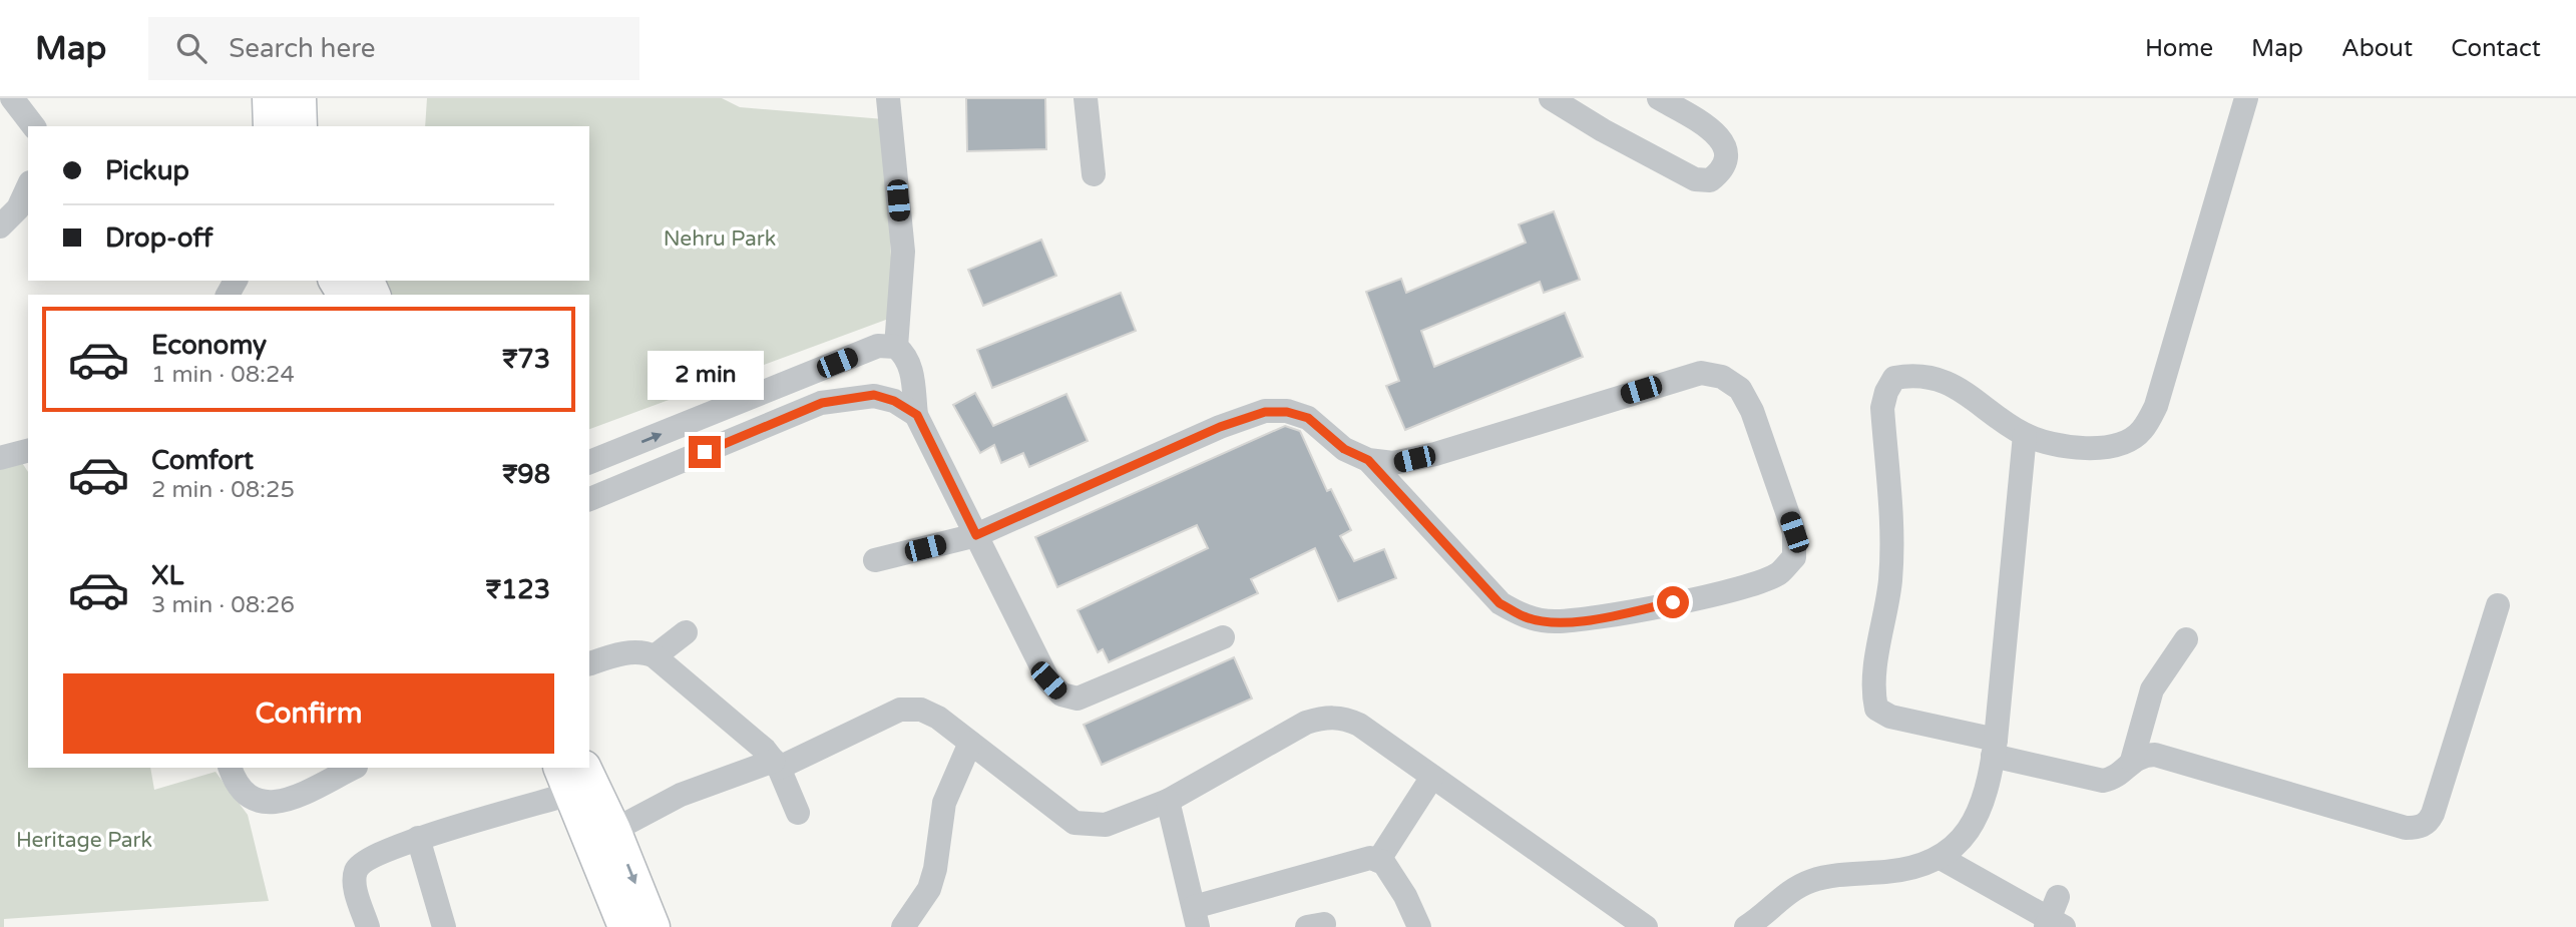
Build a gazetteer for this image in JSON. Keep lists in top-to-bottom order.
{
  "parks": ["Nehru Park", "Heritage Park"],
  "page": {
    "header": "Map",
    "search": "Search here",
    "nav": [
      "Home",
      "Map",
      "About",
      "Contact"
    ],
    "banner": ["Pickup", "Drop-off"],
    "list": [
      {
        "name": "Economy",
        "note": "1 min · 08:24",
        "value": "₹73"
      },
      {
        "name": "Comfort",
        "note": "2 min · 08:25",
        "value": "₹98"
      },
      {
        "name": "XL",
        "note": "3 min · 08:26",
        "value": "₹123"
      }
    ],
    "bubble": "2 min",
    "buttons": "Confirm"
  }
}
